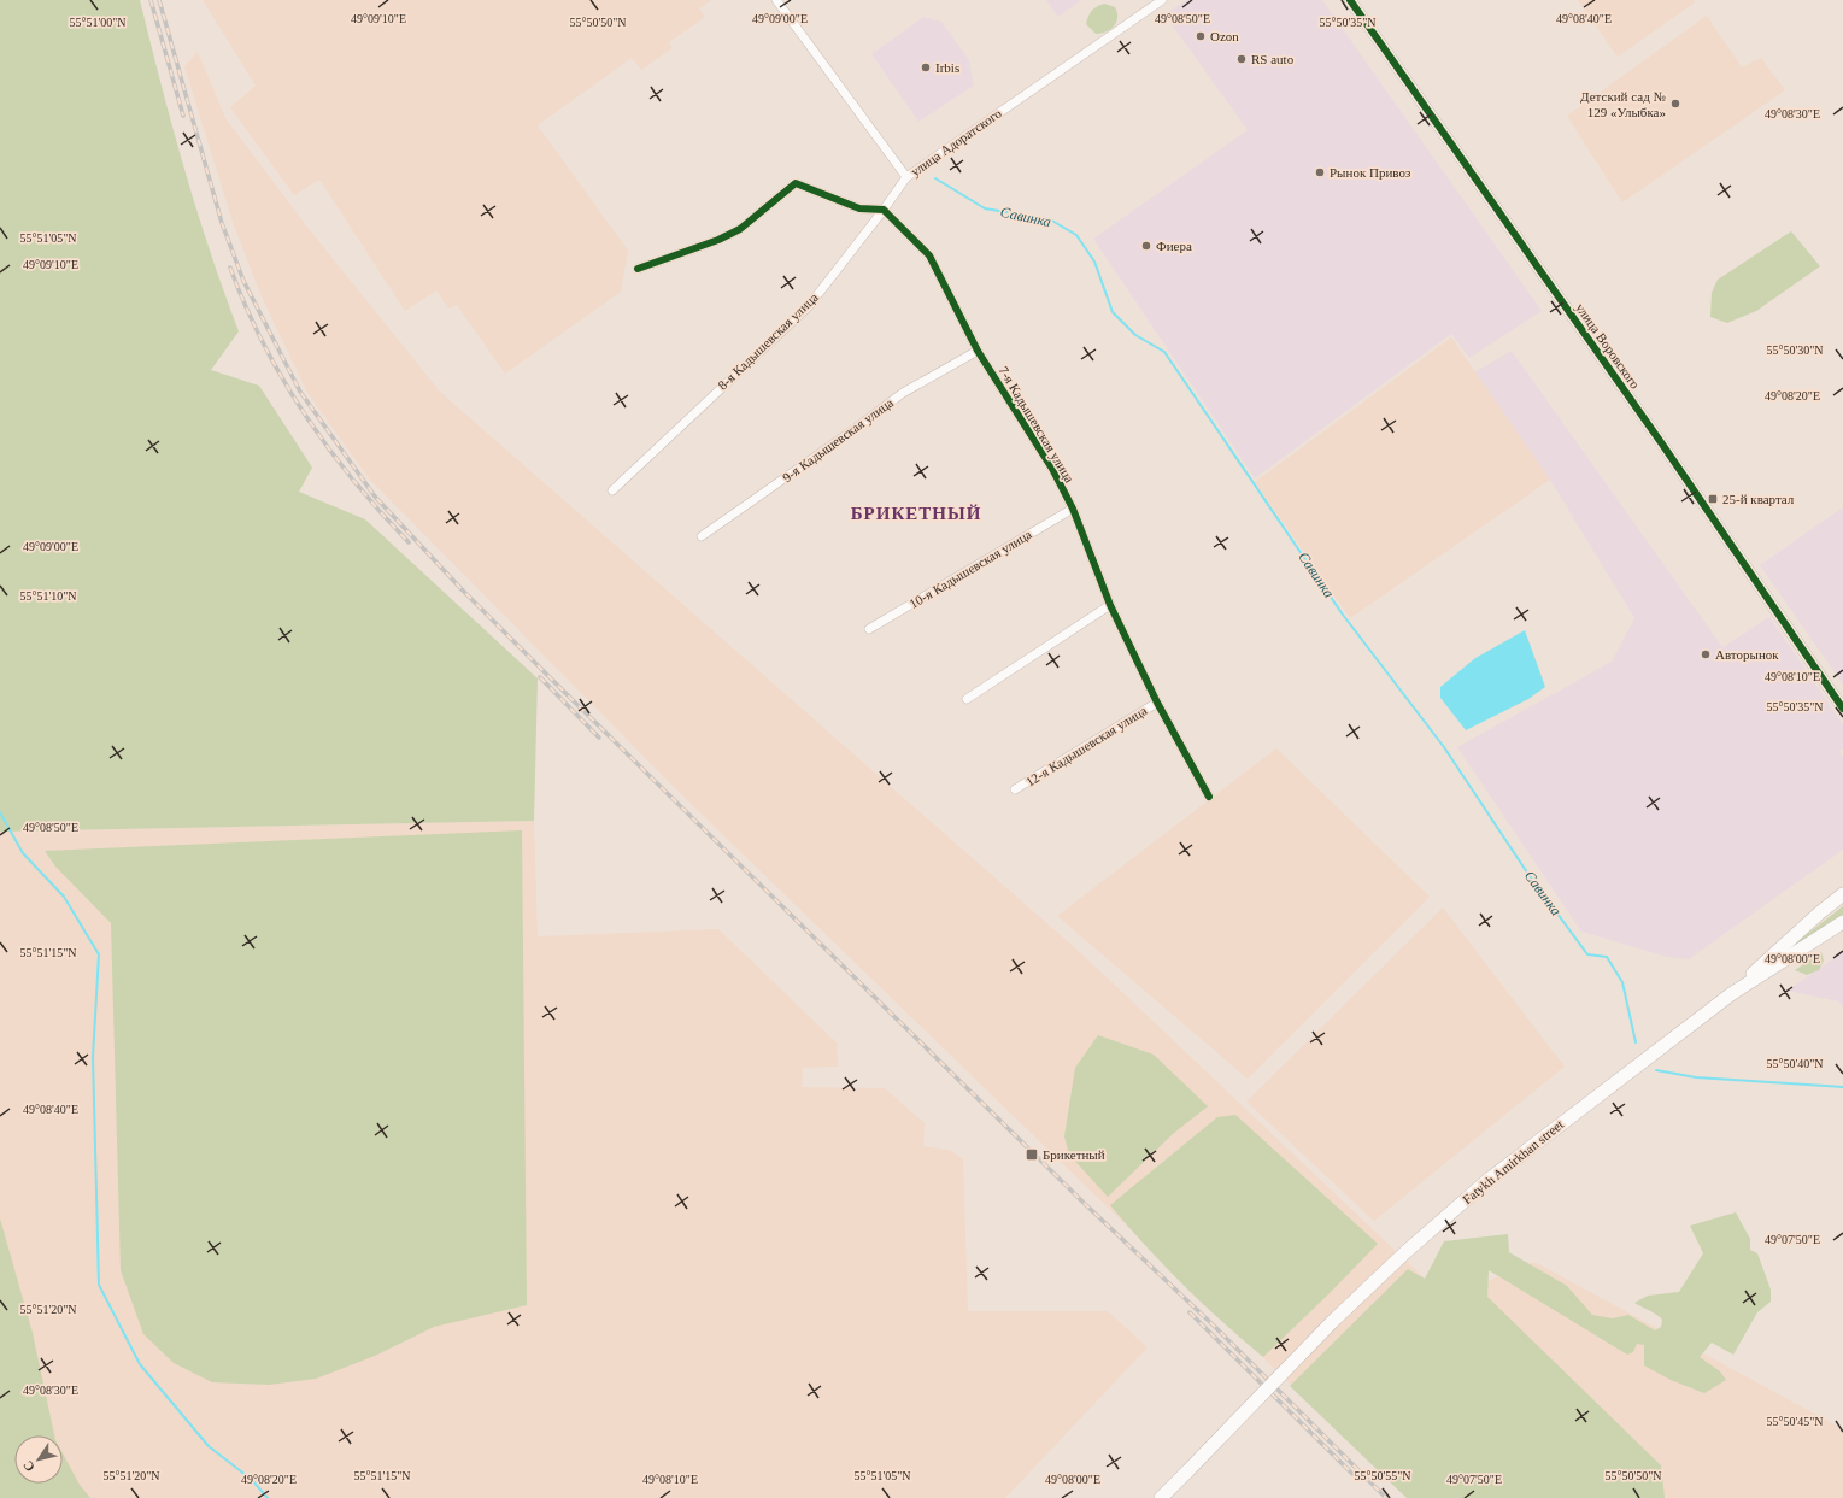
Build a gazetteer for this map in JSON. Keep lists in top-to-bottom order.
{
  "streets": {
    "main road": ["Fatykh Amirkhan street"],
    "street": [
      "улица Адоратского",
      "8-я Кадышевская улица",
      "улица Воровского",
      "7-я Кадышевская улица",
      "9-я Кадышевская улица",
      "10-я Кадышевская улица",
      "12-я Кадышевская улица"
    ]
  },
  "crossings": [
    ["улица Адоратского", "8-я Кадышевская улица"],
    ["8-я Кадышевская улица", "7-я Кадышевская улица"],
    ["7-я Кадышевская улица", "9-я Кадышевская улица"],
    ["7-я Кадышевская улица", "10-я Кадышевская улица"],
    ["7-я Кадышевская улица", "12-я Кадышевская улица"]
  ],
  "districts": ["БРИКЕТНЫЙ"],
  "water": ["Савинка"],
  "places": {
    "other": [
      "Ozon",
      "RS auto",
      "Irbis",
      "Детский сад № 129 «Улыбка»",
      "Рынок Привоз",
      "Фиера",
      "Авторынок"
    ],
    "transit": ["25-й квартал", "Брикетный"]
  },
  "north": "bottom left",
  "coordinates": [
    "49°09'10\"E",
    "49°09'00\"E",
    "49°08'50\"E",
    "49°08'40\"E",
    "55°51'00\"N",
    "55°50'50\"N",
    "55°50'35\"N",
    "49°08'30\"E",
    "55°51'05\"N",
    "55°50'30\"N",
    "49°08'20\"E",
    "55°51'10\"N",
    "49°08'10\"E",
    "55°51'15\"N",
    "49°08'00\"E",
    "55°50'40\"N",
    "49°07'50\"E",
    "55°51'20\"N",
    "55°50'45\"N",
    "55°50'55\"N"
  ]
}
